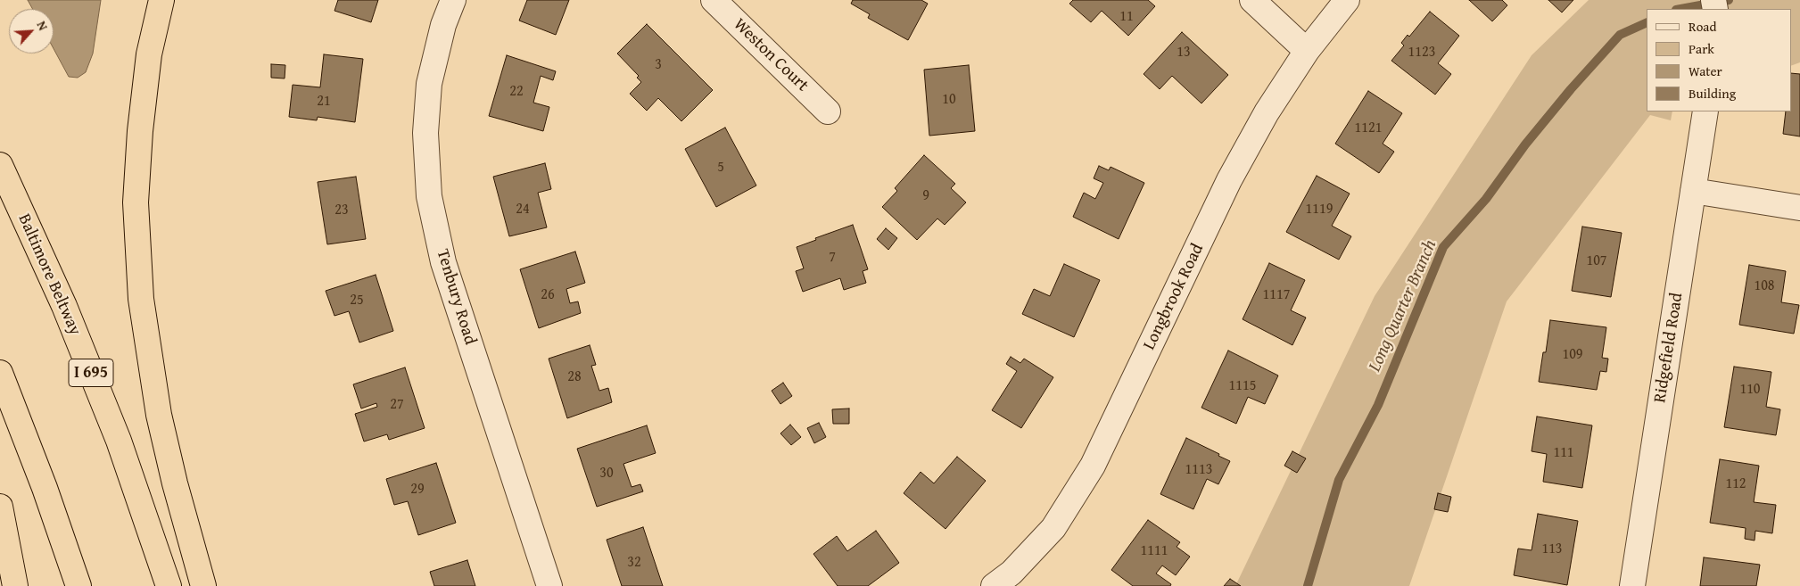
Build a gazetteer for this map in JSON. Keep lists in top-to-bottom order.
{
  "streets": {
    "highway": ["Baltimore Beltway", "I 695"],
    "street": [
      "Weston Court",
      "Tenbury Road",
      "Longbrook Road",
      "Ridgefield Road"
    ]
  },
  "water": ["Long Quarter Branch"],
  "house_numbers": [
    "11",
    "13",
    "1123",
    "3",
    "22",
    "10",
    "21",
    "1121",
    "5",
    "9",
    "24",
    "1119",
    "23",
    "7",
    "107",
    "108",
    "26",
    "1117",
    "25",
    "109",
    "28",
    "1115",
    "110",
    "27",
    "111",
    "1113",
    "30",
    "112",
    "29",
    "113",
    "1111",
    "32"
  ],
  "legend": [
    "Road",
    "Park",
    "Water",
    "Building"
  ],
  "north": "top right"
}
